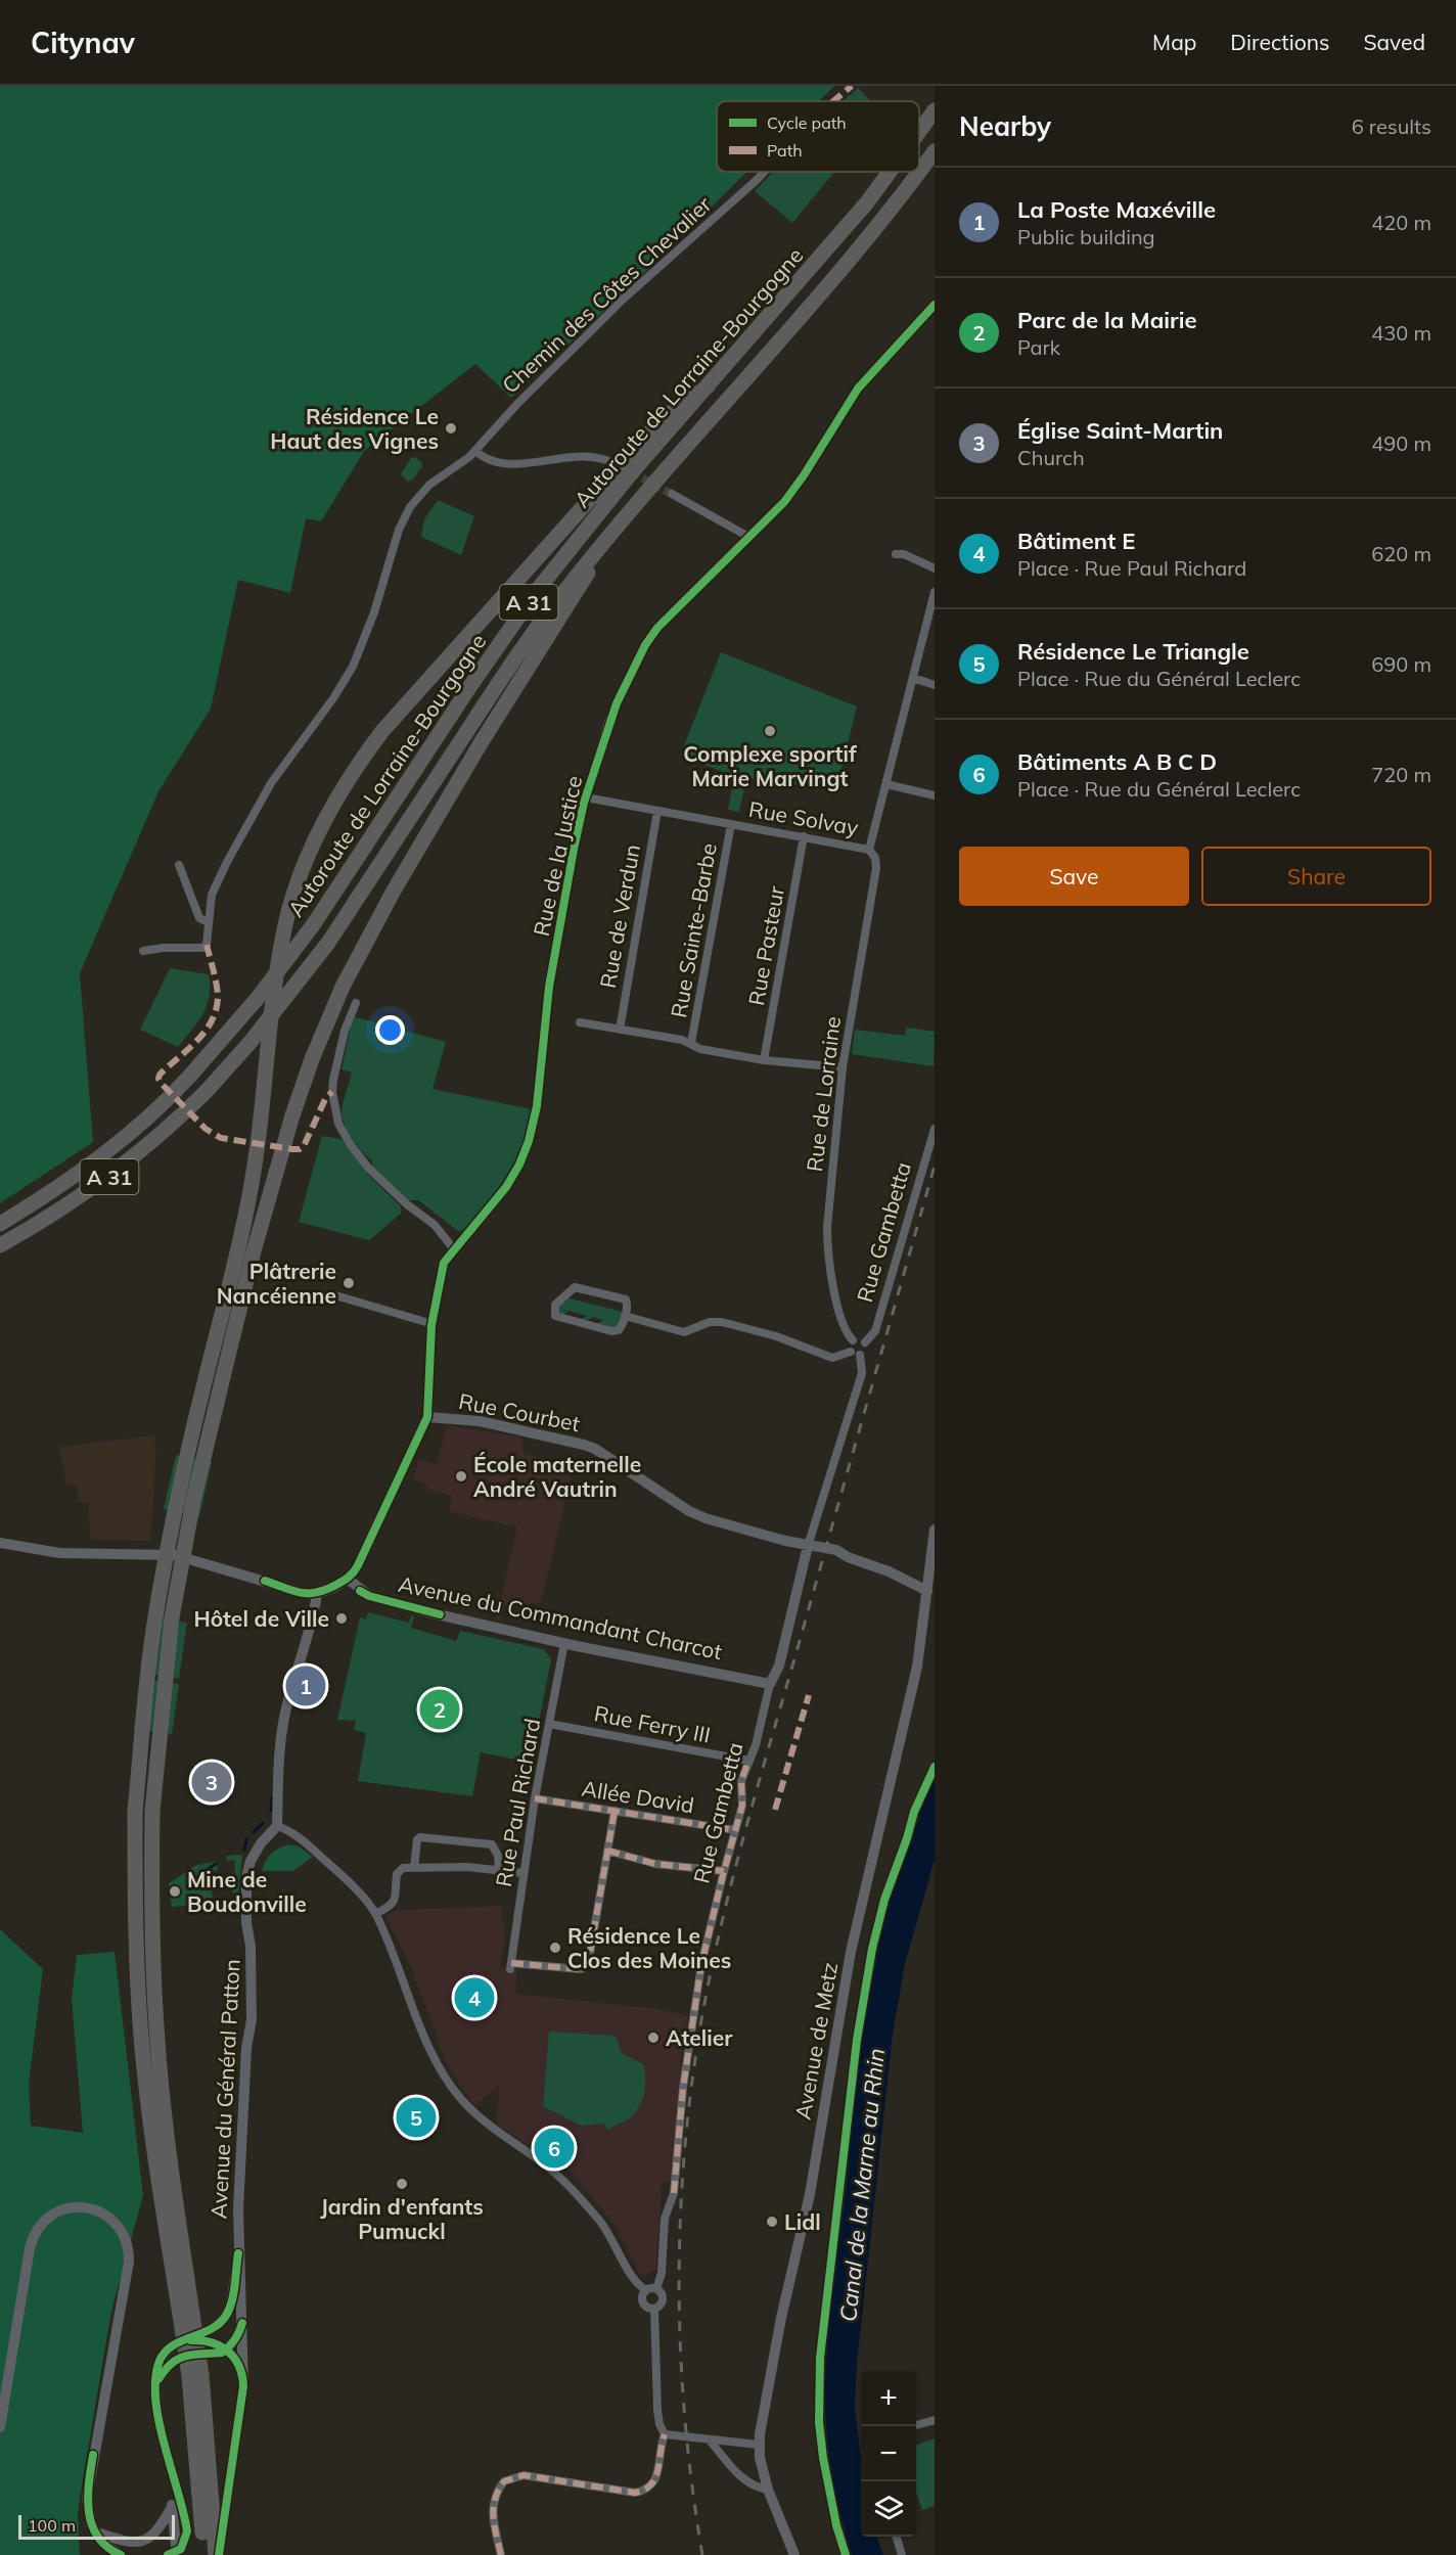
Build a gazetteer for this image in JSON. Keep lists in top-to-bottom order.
{
  "streets": {
    "highway": ["Autoroute de Lorraine-Bourgogne", "A 31"],
    "main road": ["Avenue de Metz"],
    "street": [
      "Chemin des Côtes Chevalier",
      "Rue Solvay",
      "Rue de la Justice",
      "Rue de Verdun",
      "Rue Sainte-Barbe",
      "Rue Pasteur",
      "Rue de Lorraine",
      "Rue Gambetta",
      "Rue Courbet",
      "Avenue du Commandant Charcot",
      "Rue Ferry III",
      "Allée David",
      "Rue Paul Richard",
      "Avenue du Général Patton"
    ]
  },
  "crossings": [
    ["Rue Solvay", "Rue de la Justice"],
    ["Rue Solvay", "Rue de Verdun"],
    ["Rue Solvay", "Rue Sainte-Barbe"],
    ["Rue Solvay", "Rue Pasteur"],
    ["Rue Solvay", "Rue de Lorraine"],
    ["Rue de la Justice", "Rue Courbet"],
    ["Rue de Lorraine", "Rue Gambetta"],
    ["Rue Gambetta", "Rue Courbet"],
    ["Rue Gambetta", "Avenue du Commandant Charcot"],
    ["Rue Gambetta", "Rue Ferry III"],
    ["Rue Gambetta", "Allée David"],
    ["Rue Courbet", "Avenue de Metz"],
    ["Avenue du Commandant Charcot", "Rue Paul Richard"],
    ["Rue Ferry III", "Rue Paul Richard"],
    ["Allée David", "Rue Paul Richard"]
  ],
  "water": ["Canal de la Marne au Rhin"],
  "places": [
    "Résidence Le Haut des Vignes",
    "Complexe sportif Marie Marvingt",
    "Plâtrerie Nancéienne",
    "École maternelle André Vautrin",
    "Hôtel de Ville",
    "Mine de Boudonville",
    "Résidence Le Clos des Moines",
    "Atelier",
    "Jardin d'enfants Pumuckl",
    "Lidl"
  ],
  "legend": ["Cycle path", "Path"],
  "scale_bar": "100 m",
  "page": {
    "header": "Citynav",
    "nav": ["Map", "Directions", "Saved"],
    "heading": ["Nearby", "6 results"],
    "list": [
      {
        "mark": "1",
        "name": "La Poste Maxéville",
        "note": "Public building",
        "value": "420 m"
      },
      {
        "mark": "2",
        "name": "Parc de la Mairie",
        "note": "Park",
        "value": "430 m"
      },
      {
        "mark": "3",
        "name": "Église Saint-Martin",
        "note": "Church",
        "value": "490 m"
      },
      {
        "mark": "4",
        "name": "Bâtiment E",
        "note": "Place · Rue Paul Richard",
        "value": "620 m"
      },
      {
        "mark": "5",
        "name": "Résidence Le Triangle",
        "note": "Place · Rue du Général Leclerc",
        "value": "690 m"
      },
      {
        "mark": "6",
        "name": "Bâtiments A B C D",
        "note": "Place · Rue du Général Leclerc",
        "value": "720 m"
      }
    ],
    "buttons": ["Save", "Share"],
    "pins": [
      "1",
      "2",
      "3",
      "4",
      "5",
      "6"
    ],
    "map_buttons": ["+", "−"],
    "scale": "100 m"
  }
}
